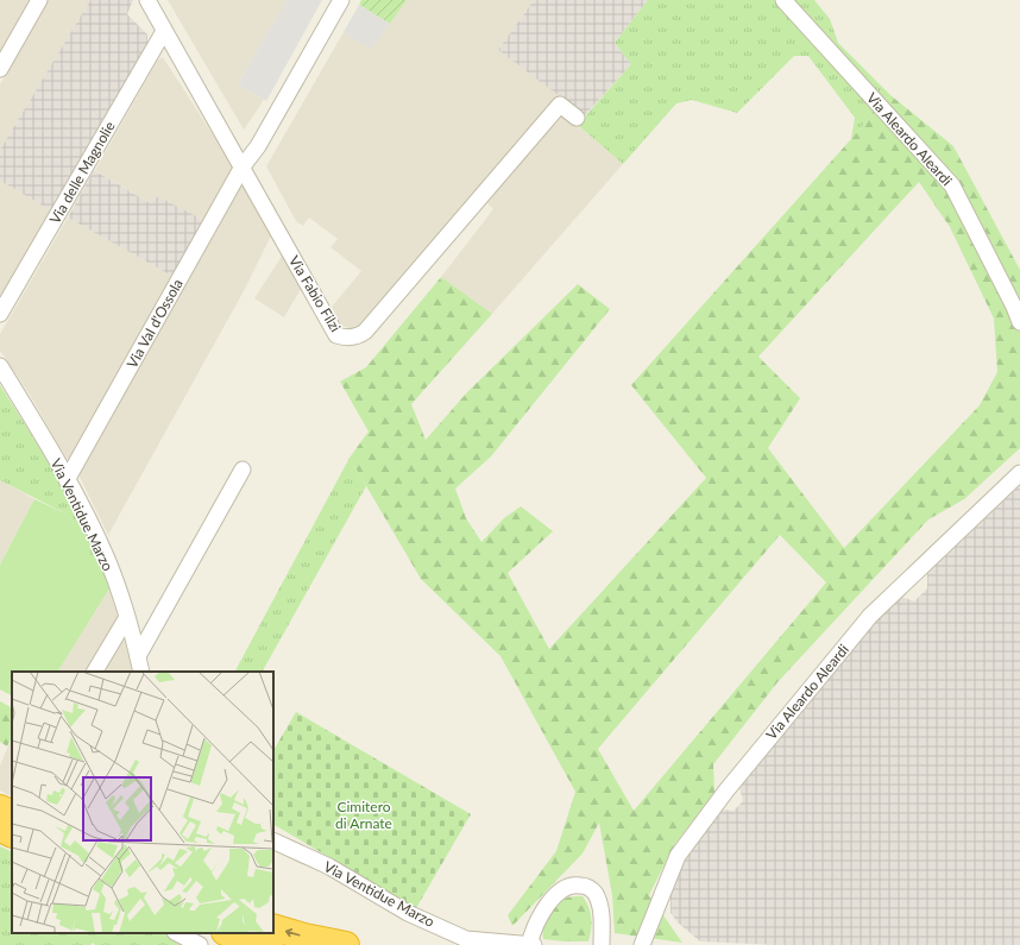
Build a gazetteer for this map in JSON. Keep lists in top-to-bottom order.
{
  "streets": {
    "street": [
      "Via Aleardo Aleardi",
      "Via delle Magnolie",
      "Via Fabio Filzi",
      "Via Val d'Ossola",
      "Via Ventidue Marzo"
    ]
  },
  "crossings": [
    ["Via delle Magnolie", "Via Fabio Filzi"],
    ["Via Fabio Filzi", "Via Val d'Ossola"],
    ["Via Val d'Ossola", "Via Ventidue Marzo"]
  ],
  "parks": ["Cimitero di Arnate"]
}
